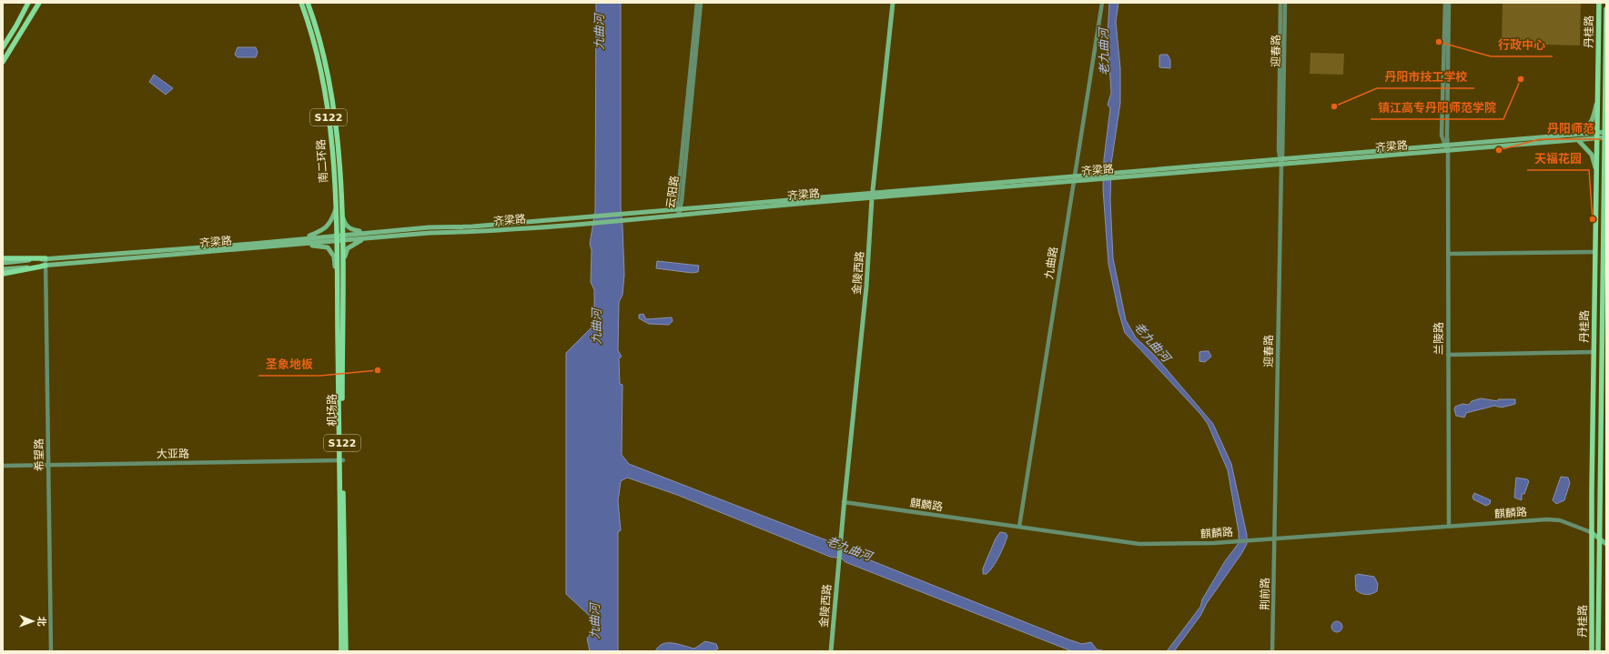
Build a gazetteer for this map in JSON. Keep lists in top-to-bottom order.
{
  "streets": {
    "main road": [
      "丹桂路",
      "S122",
      "齐梁路",
      "南二环路",
      "金陵西路",
      "机场路"
    ],
    "street": [
      "迎春路",
      "云阳路",
      "九曲路",
      "兰陵路",
      "大亚路",
      "希望路",
      "麒麟路",
      "荆前路"
    ]
  },
  "crossings": [
    ["丹桂路", "齐梁路"],
    ["丹桂路", "麒麟路"],
    ["迎春路", "齐梁路"],
    ["迎春路", "麒麟路"],
    ["迎春路", "荆前路"],
    ["齐梁路", "南二环路"],
    ["齐梁路", "云阳路"],
    ["齐梁路", "九曲路"],
    ["齐梁路", "金陵西路"],
    ["齐梁路", "兰陵路"],
    ["齐梁路", "机场路"],
    ["齐梁路", "希望路"],
    ["南二环路", "机场路"],
    ["九曲路", "麒麟路"],
    ["金陵西路", "麒麟路"],
    ["兰陵路", "麒麟路"],
    ["机场路", "大亚路"],
    ["大亚路", "希望路"],
    ["麒麟路", "荆前路"]
  ],
  "water": ["九曲河", "老九曲河"],
  "places": [
    "行政中心",
    "镇江高专丹阳师范学院",
    "丹阳市技工学校",
    "丹阳师范",
    "天福花园",
    "圣象地板"
  ],
  "north": "right"
}
